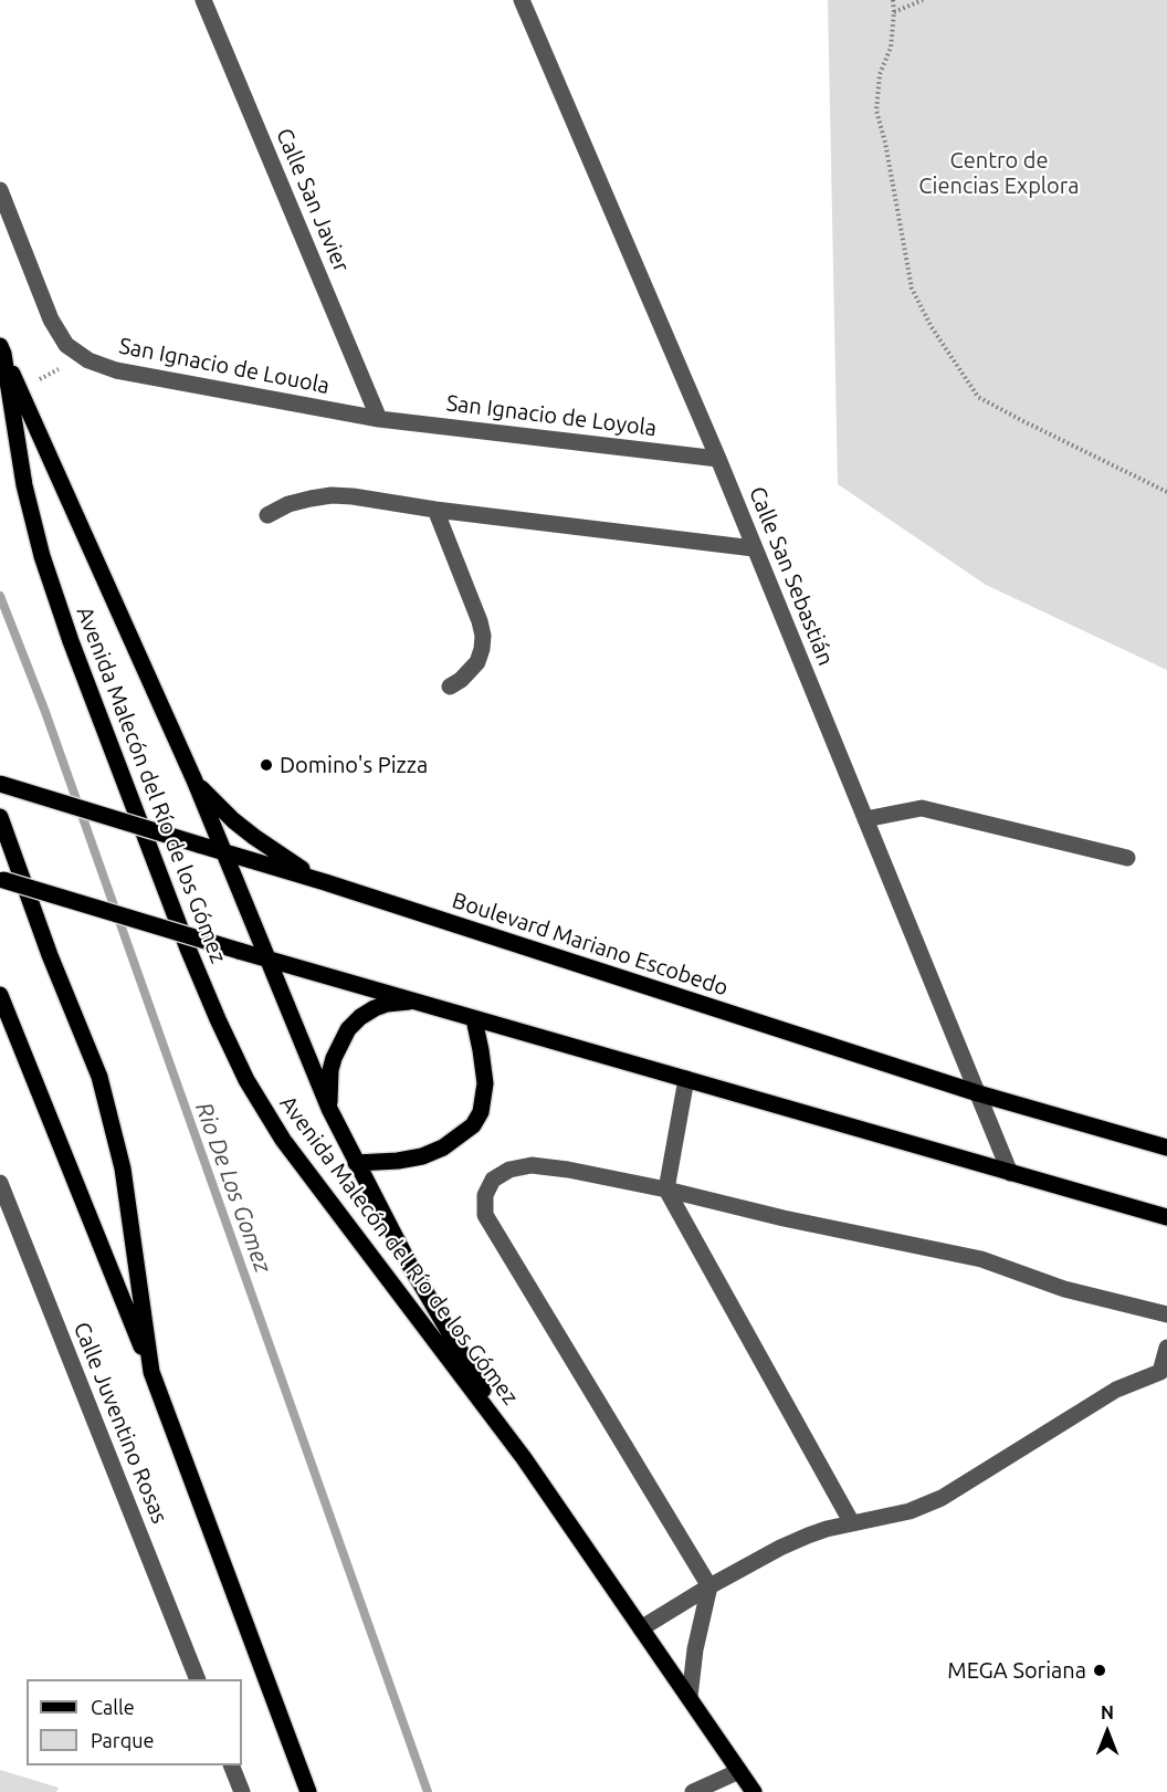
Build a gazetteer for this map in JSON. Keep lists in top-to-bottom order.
{
  "streets": {
    "main road": ["Avenida Malecón del Río de los Gómez", "Boulevard Mariano Escobedo"],
    "street": [
      "Calle San Javier",
      "San Ignacio de Louola",
      "San Ignacio de Loyola",
      "Calle San Sebastián",
      "Calle Juventino Rosas"
    ]
  },
  "crossings": [
    ["Calle San Javier", "San Ignacio de Louola"],
    ["Calle San Javier", "San Ignacio de Loyola"],
    ["San Ignacio de Louola", "San Ignacio de Loyola"],
    ["San Ignacio de Loyola", "Calle San Sebastián"],
    ["Calle San Sebastián", "Boulevard Mariano Escobedo"]
  ],
  "water": ["Rio De Los Gomez"],
  "parks": ["Centro de Ciencias Explora"],
  "places": ["Domino's Pizza", "MEGA Soriana"],
  "legend": ["Calle", "Parque"],
  "north": "top"
}
